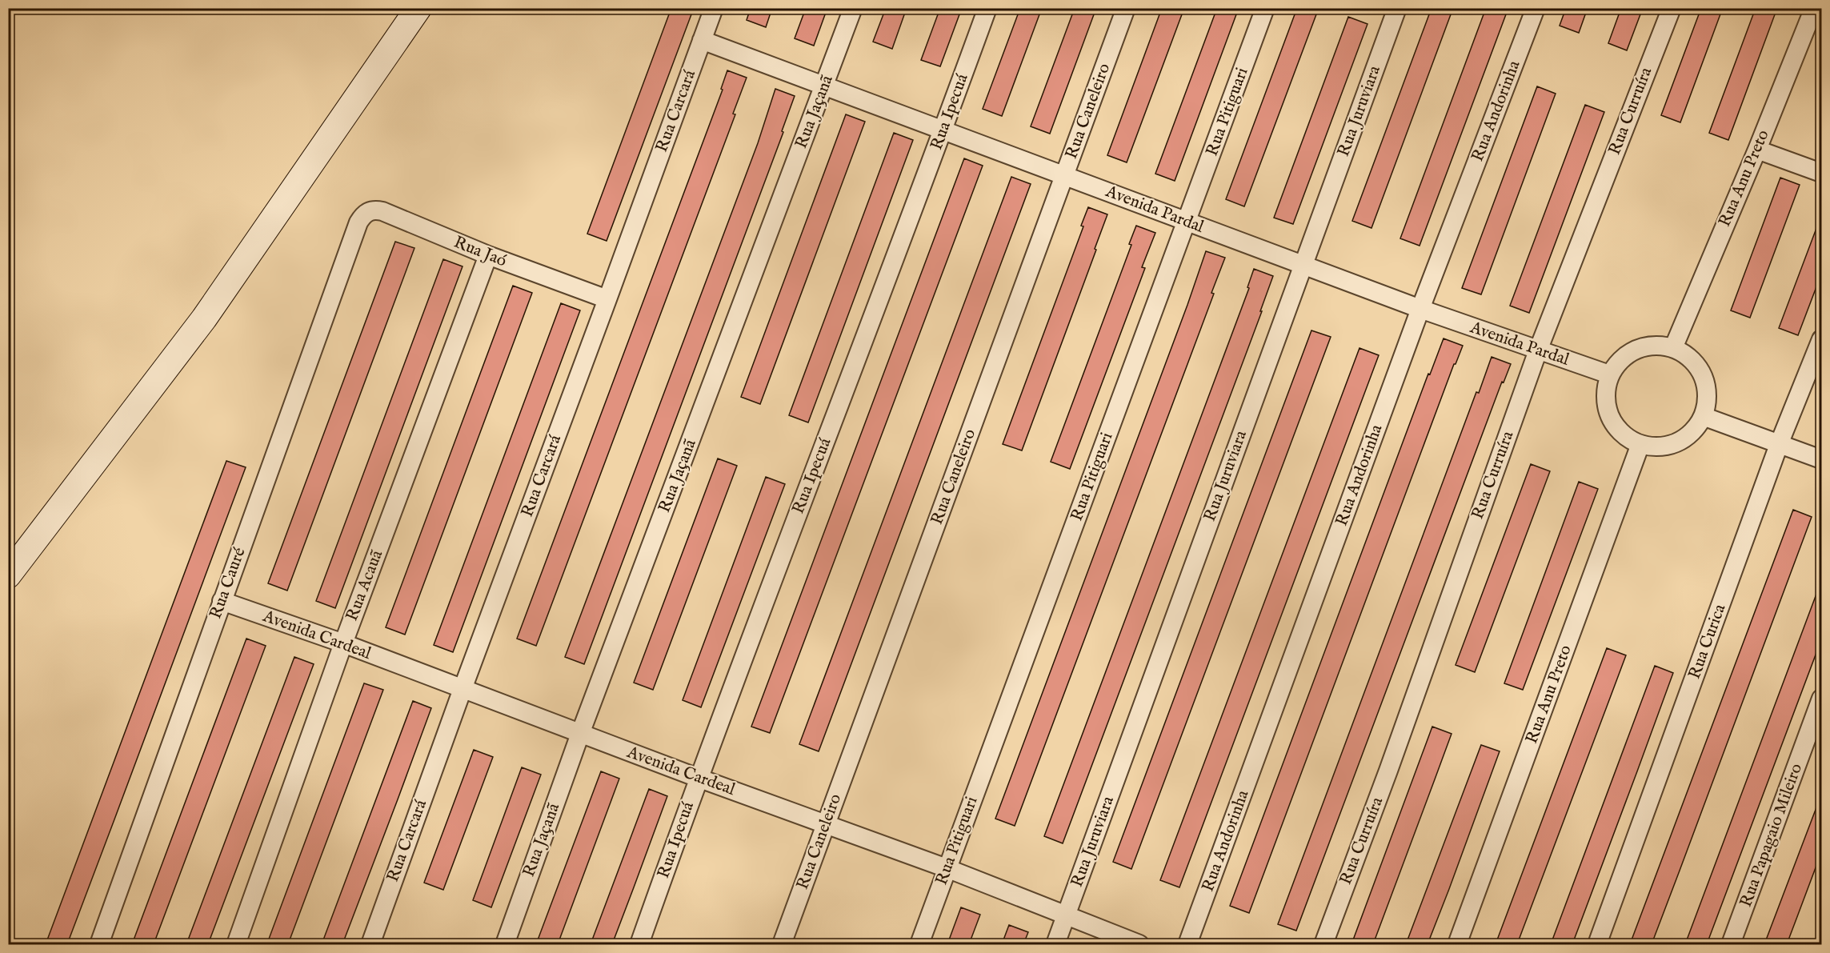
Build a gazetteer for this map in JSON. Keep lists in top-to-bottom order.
{
  "streets": {
    "street": [
      "Rua Carcará",
      "Rua Caneleiro",
      "Rua Juruviara",
      "Rua Andorinha",
      "Rua Curruíra",
      "Rua Jaçanã",
      "Rua Ipecuá",
      "Rua Pitiguari",
      "Rua Anu Preto",
      "Avenida Pardal",
      "Rua Jaó",
      "Rua Cauré",
      "Rua Acauã",
      "Avenida Cardeal",
      "Rua Curica",
      "Rua Papagaio Mileiro"
    ]
  },
  "crossings": [
    ["Rua Carcará", "Avenida Pardal"],
    ["Rua Carcará", "Rua Jaó"],
    ["Rua Carcará", "Avenida Cardeal"],
    ["Rua Caneleiro", "Avenida Pardal"],
    ["Rua Caneleiro", "Avenida Cardeal"],
    ["Rua Juruviara", "Avenida Pardal"],
    ["Rua Juruviara", "Avenida Cardeal"],
    ["Rua Andorinha", "Avenida Pardal"],
    ["Rua Curruíra", "Avenida Pardal"],
    ["Rua Jaçanã", "Avenida Pardal"],
    ["Rua Jaçanã", "Avenida Cardeal"],
    ["Rua Ipecuá", "Avenida Pardal"],
    ["Rua Ipecuá", "Avenida Cardeal"],
    ["Rua Pitiguari", "Avenida Pardal"],
    ["Rua Pitiguari", "Avenida Cardeal"],
    ["Rua Anu Preto", "Avenida Pardal"],
    ["Rua Jaó", "Rua Cauré"],
    ["Rua Jaó", "Rua Acauã"],
    ["Rua Cauré", "Avenida Cardeal"],
    ["Rua Acauã", "Avenida Cardeal"]
  ]
}
